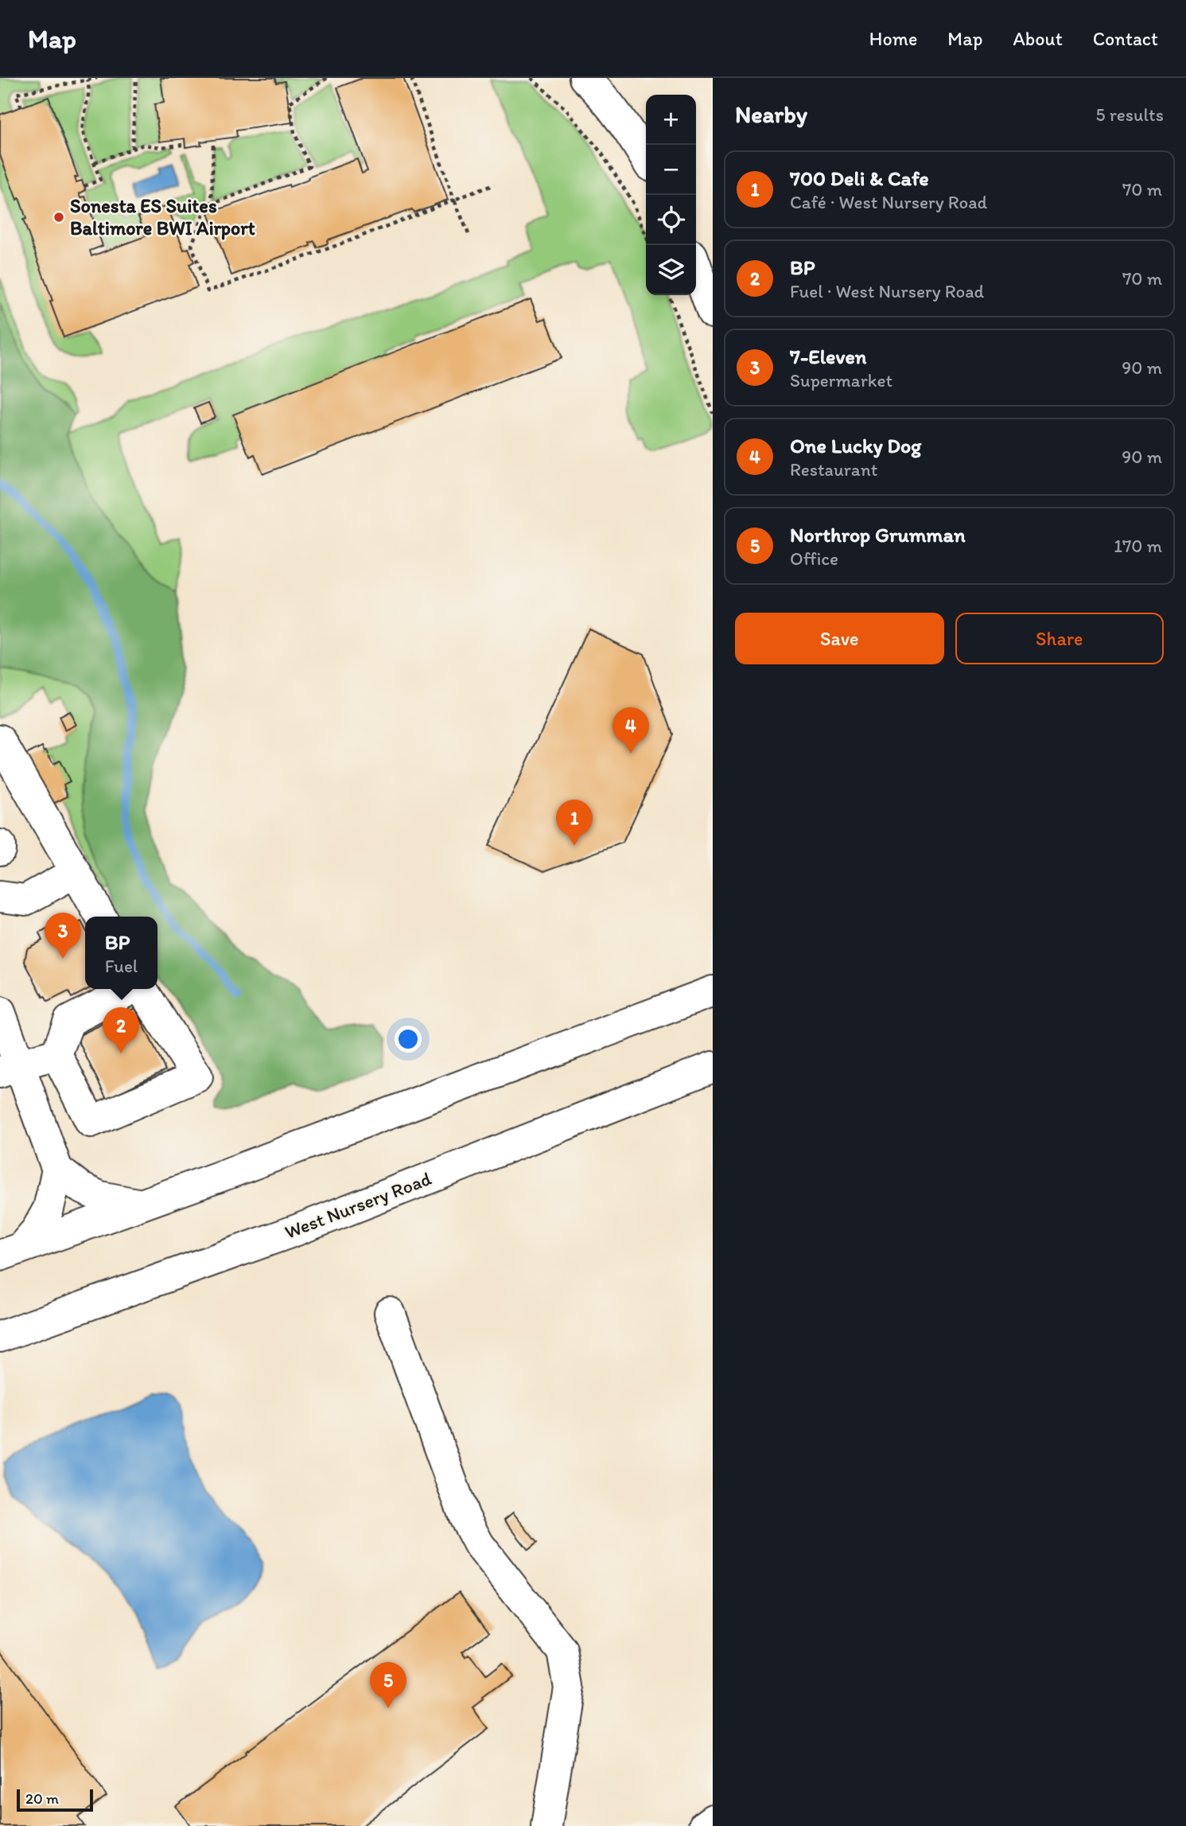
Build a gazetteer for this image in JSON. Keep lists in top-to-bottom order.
{
  "streets": {
    "main road": ["West Nursery Road"]
  },
  "places": ["Sonesta ES Suites Baltimore BWI Airport"],
  "scale_bar": "20 m",
  "page": {
    "header": "Map",
    "nav": [
      "Home",
      "Map",
      "About",
      "Contact"
    ],
    "heading": ["Nearby", "5 results"],
    "map_buttons": ["+", "−"],
    "list": [
      {
        "mark": "1",
        "name": "700 Deli & Cafe",
        "note": "Café · West Nursery Road",
        "value": "70 m"
      },
      {
        "mark": "2",
        "name": "BP",
        "note": "Fuel · West Nursery Road",
        "value": "70 m"
      },
      {
        "mark": "3",
        "name": "7-Eleven",
        "note": "Supermarket",
        "value": "90 m"
      },
      {
        "mark": "4",
        "name": "One Lucky Dog",
        "note": "Restaurant",
        "value": "90 m"
      },
      {
        "mark": "5",
        "name": "Northrop Grumman",
        "note": "Office",
        "value": "170 m"
      }
    ],
    "buttons": ["Save", "Share"],
    "pins": [
      "4",
      "1",
      "3",
      "2",
      "5"
    ],
    "popup": ["BP", "Fuel"],
    "scale": "20 m"
  }
}
